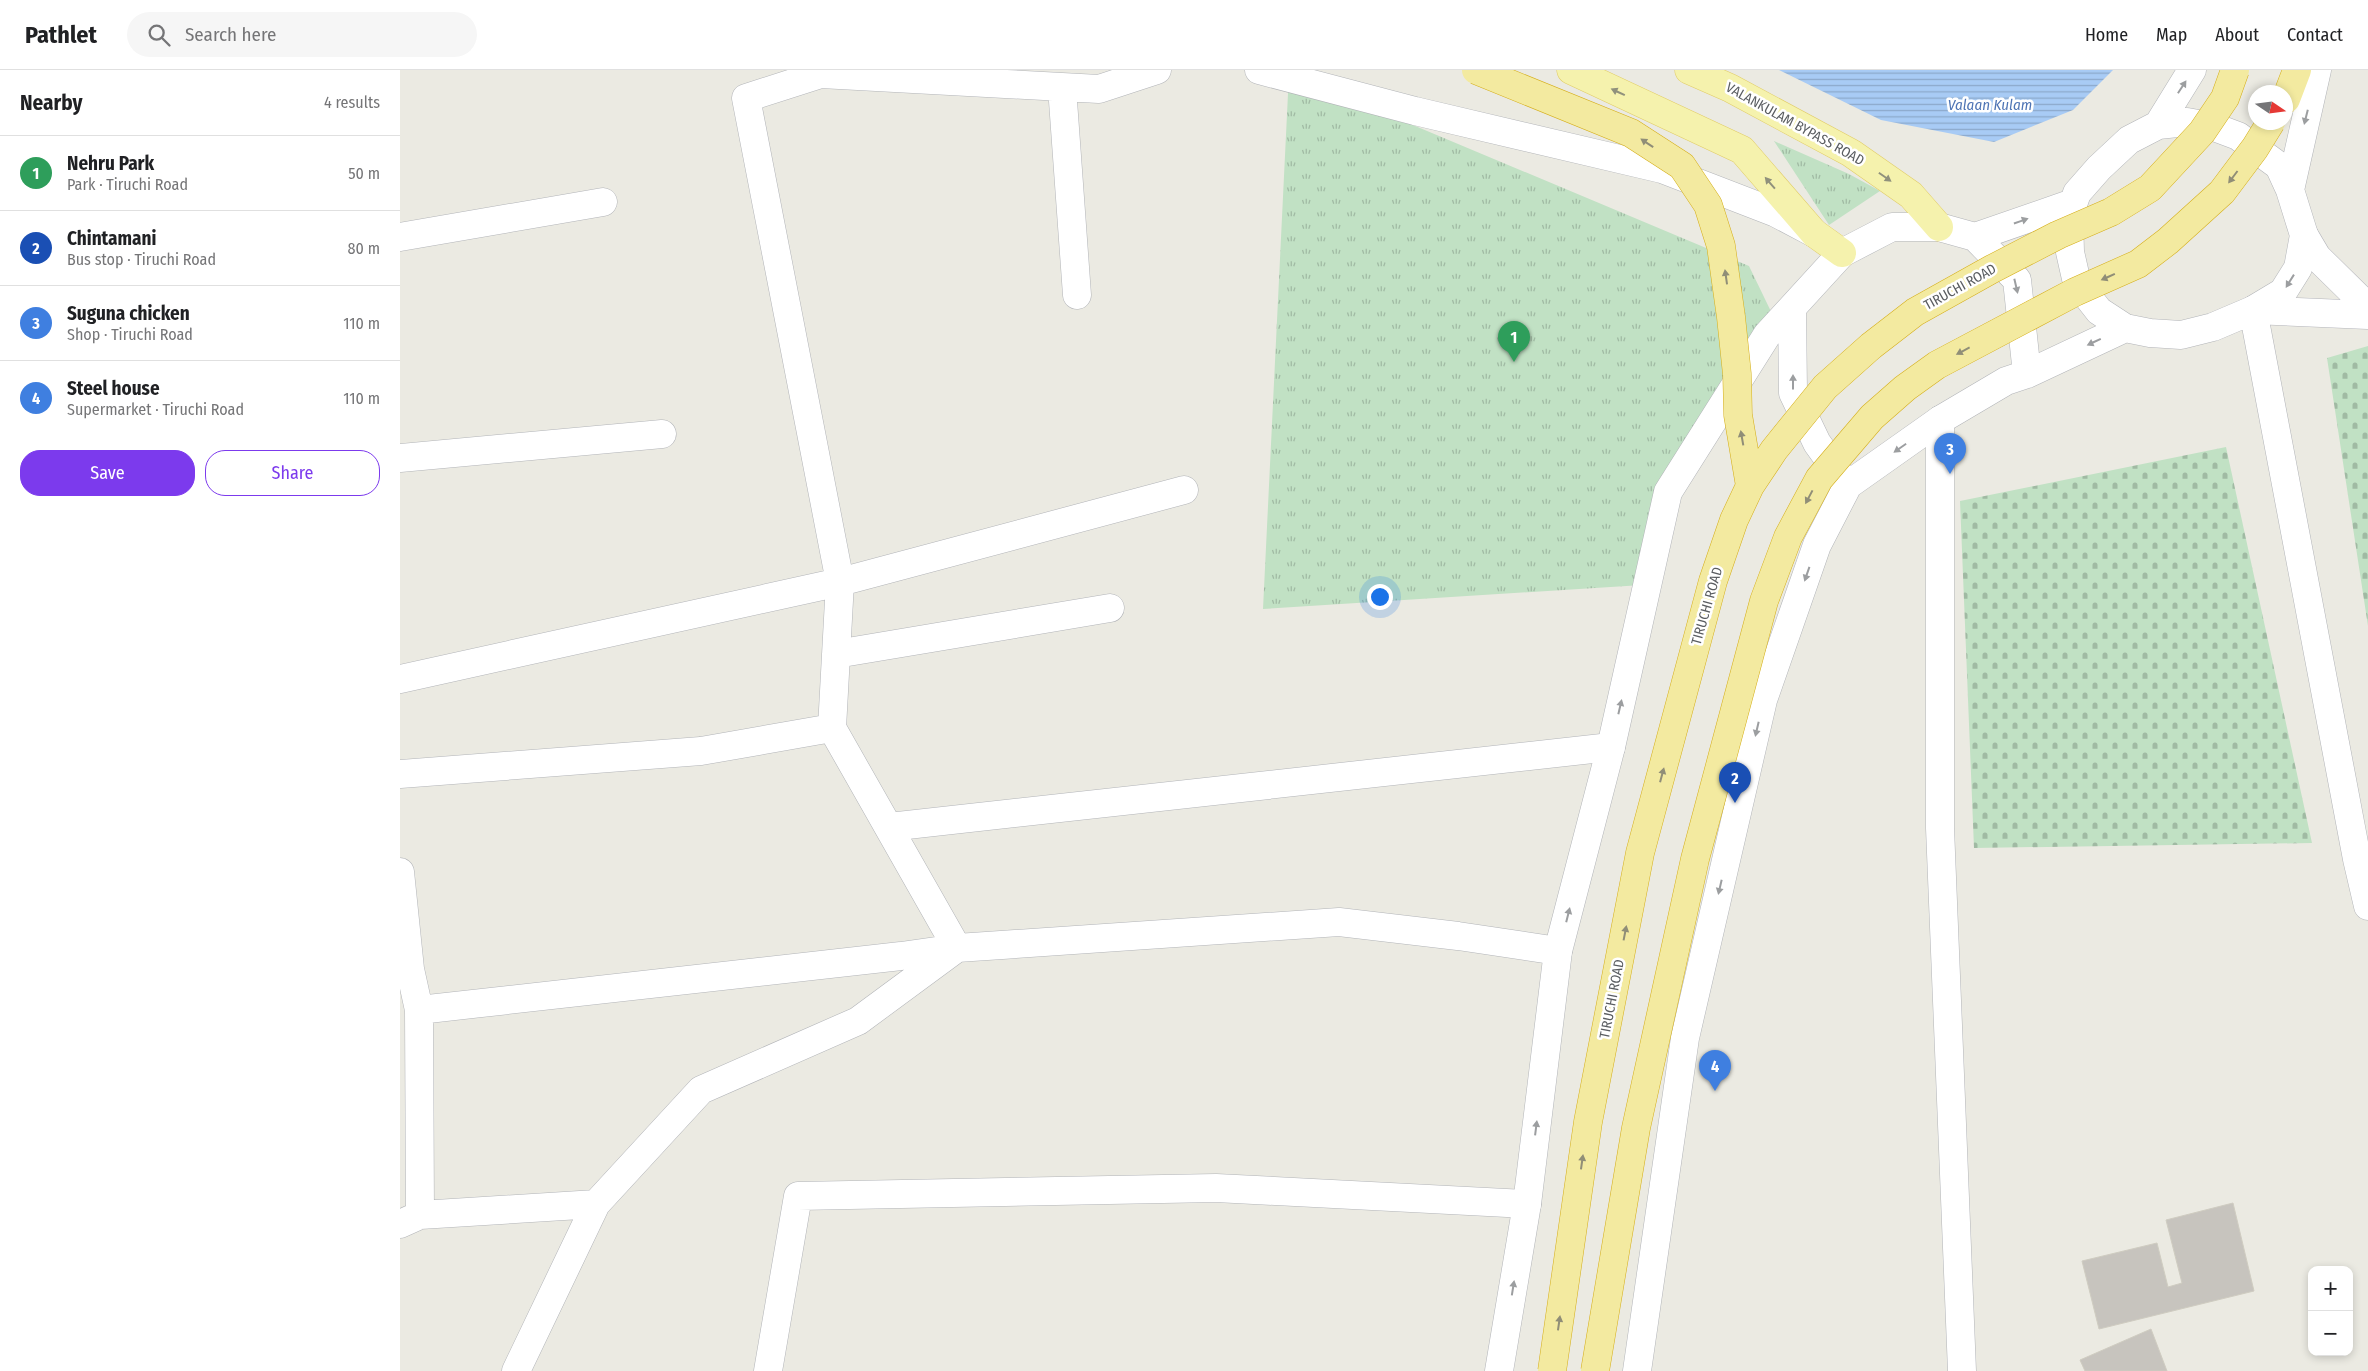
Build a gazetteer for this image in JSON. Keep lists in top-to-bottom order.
{
  "streets": {
    "highway": ["TIRUCHI ROAD"],
    "main road": ["VALANKULAM BYPASS ROAD"]
  },
  "water": ["Valaan Kulam"],
  "north": "right",
  "page": {
    "header": "Pathlet",
    "search": "Search here",
    "nav": [
      "Home",
      "Map",
      "About",
      "Contact"
    ],
    "heading": ["Nearby", "4 results"],
    "list": [
      {
        "mark": "1",
        "name": "Nehru Park",
        "note": "Park · Tiruchi Road",
        "value": "50 m"
      },
      {
        "mark": "2",
        "name": "Chintamani",
        "note": "Bus stop · Tiruchi Road",
        "value": "80 m"
      },
      {
        "mark": "3",
        "name": "Suguna chicken",
        "note": "Shop · Tiruchi Road",
        "value": "110 m"
      },
      {
        "mark": "4",
        "name": "Steel house",
        "note": "Supermarket · Tiruchi Road",
        "value": "110 m"
      }
    ],
    "pins": [
      "1",
      "3",
      "2",
      "4"
    ],
    "buttons": ["Save", "Share"],
    "map_buttons": ["+", "−"]
  }
}
